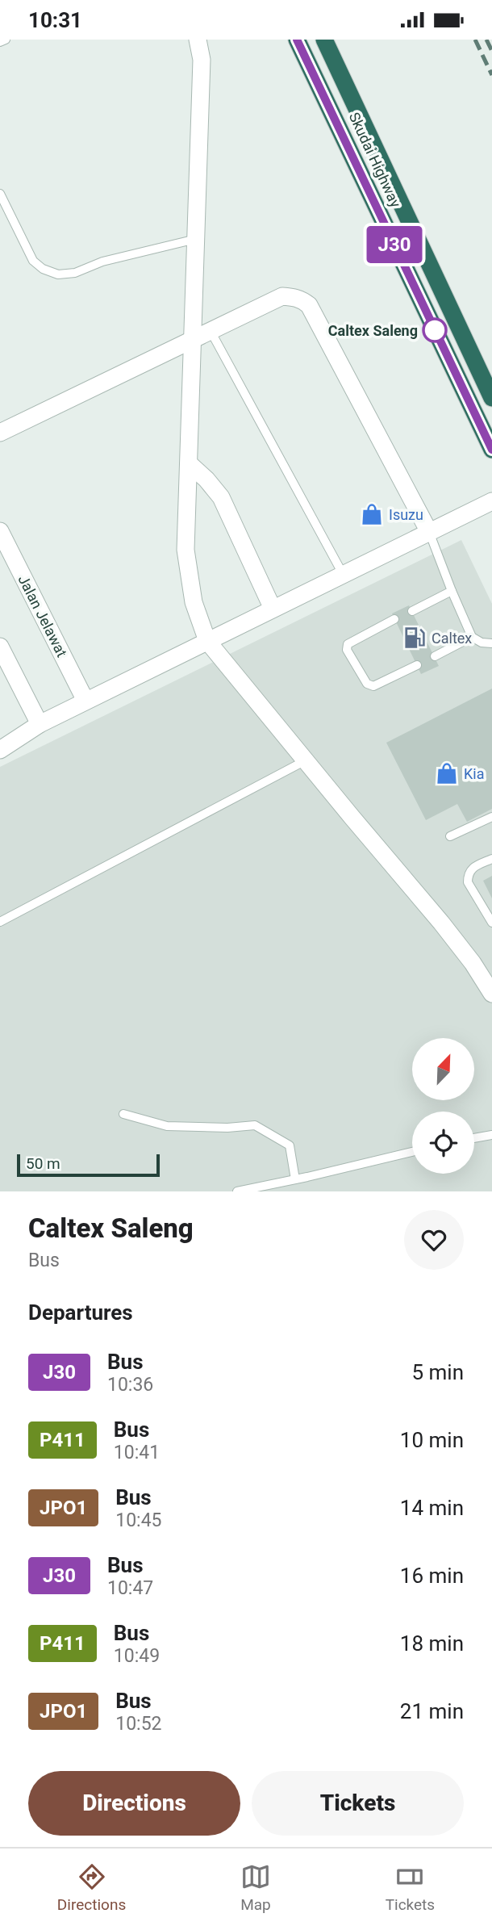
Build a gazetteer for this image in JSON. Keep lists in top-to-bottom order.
{
  "streets": {
    "highway": ["Skudai Highway"],
    "street": ["Jalan Jelawat"]
  },
  "places": {
    "other": ["Caltex Saleng"],
    "shop": ["Isuzu", "Kia"],
    "fuel station": ["Caltex"]
  },
  "lines": ["bus line J30"],
  "scale_bar": "50 m",
  "north": "top right",
  "page": {
    "status": "10:31",
    "on_map": "J30",
    "scale": "50 m",
    "heading": [
      ["Caltex Saleng", "Bus"],
      "Departures"
    ],
    "list": [
      {
        "mark": "J30",
        "name": "Bus",
        "note": "10:36",
        "value": "5 min"
      },
      {
        "mark": "P411",
        "name": "Bus",
        "note": "10:41",
        "value": "10 min"
      },
      {
        "mark": "JPO1",
        "name": "Bus",
        "note": "10:45",
        "value": "14 min"
      },
      {
        "mark": "J30",
        "name": "Bus",
        "note": "10:47",
        "value": "16 min"
      },
      {
        "mark": "P411",
        "name": "Bus",
        "note": "10:49",
        "value": "18 min"
      },
      {
        "mark": "JPO1",
        "name": "Bus",
        "note": "10:52",
        "value": "21 min"
      }
    ],
    "buttons": ["Directions", "Tickets"],
    "tabs": ["Directions", "Map", "Tickets"]
  }
}
